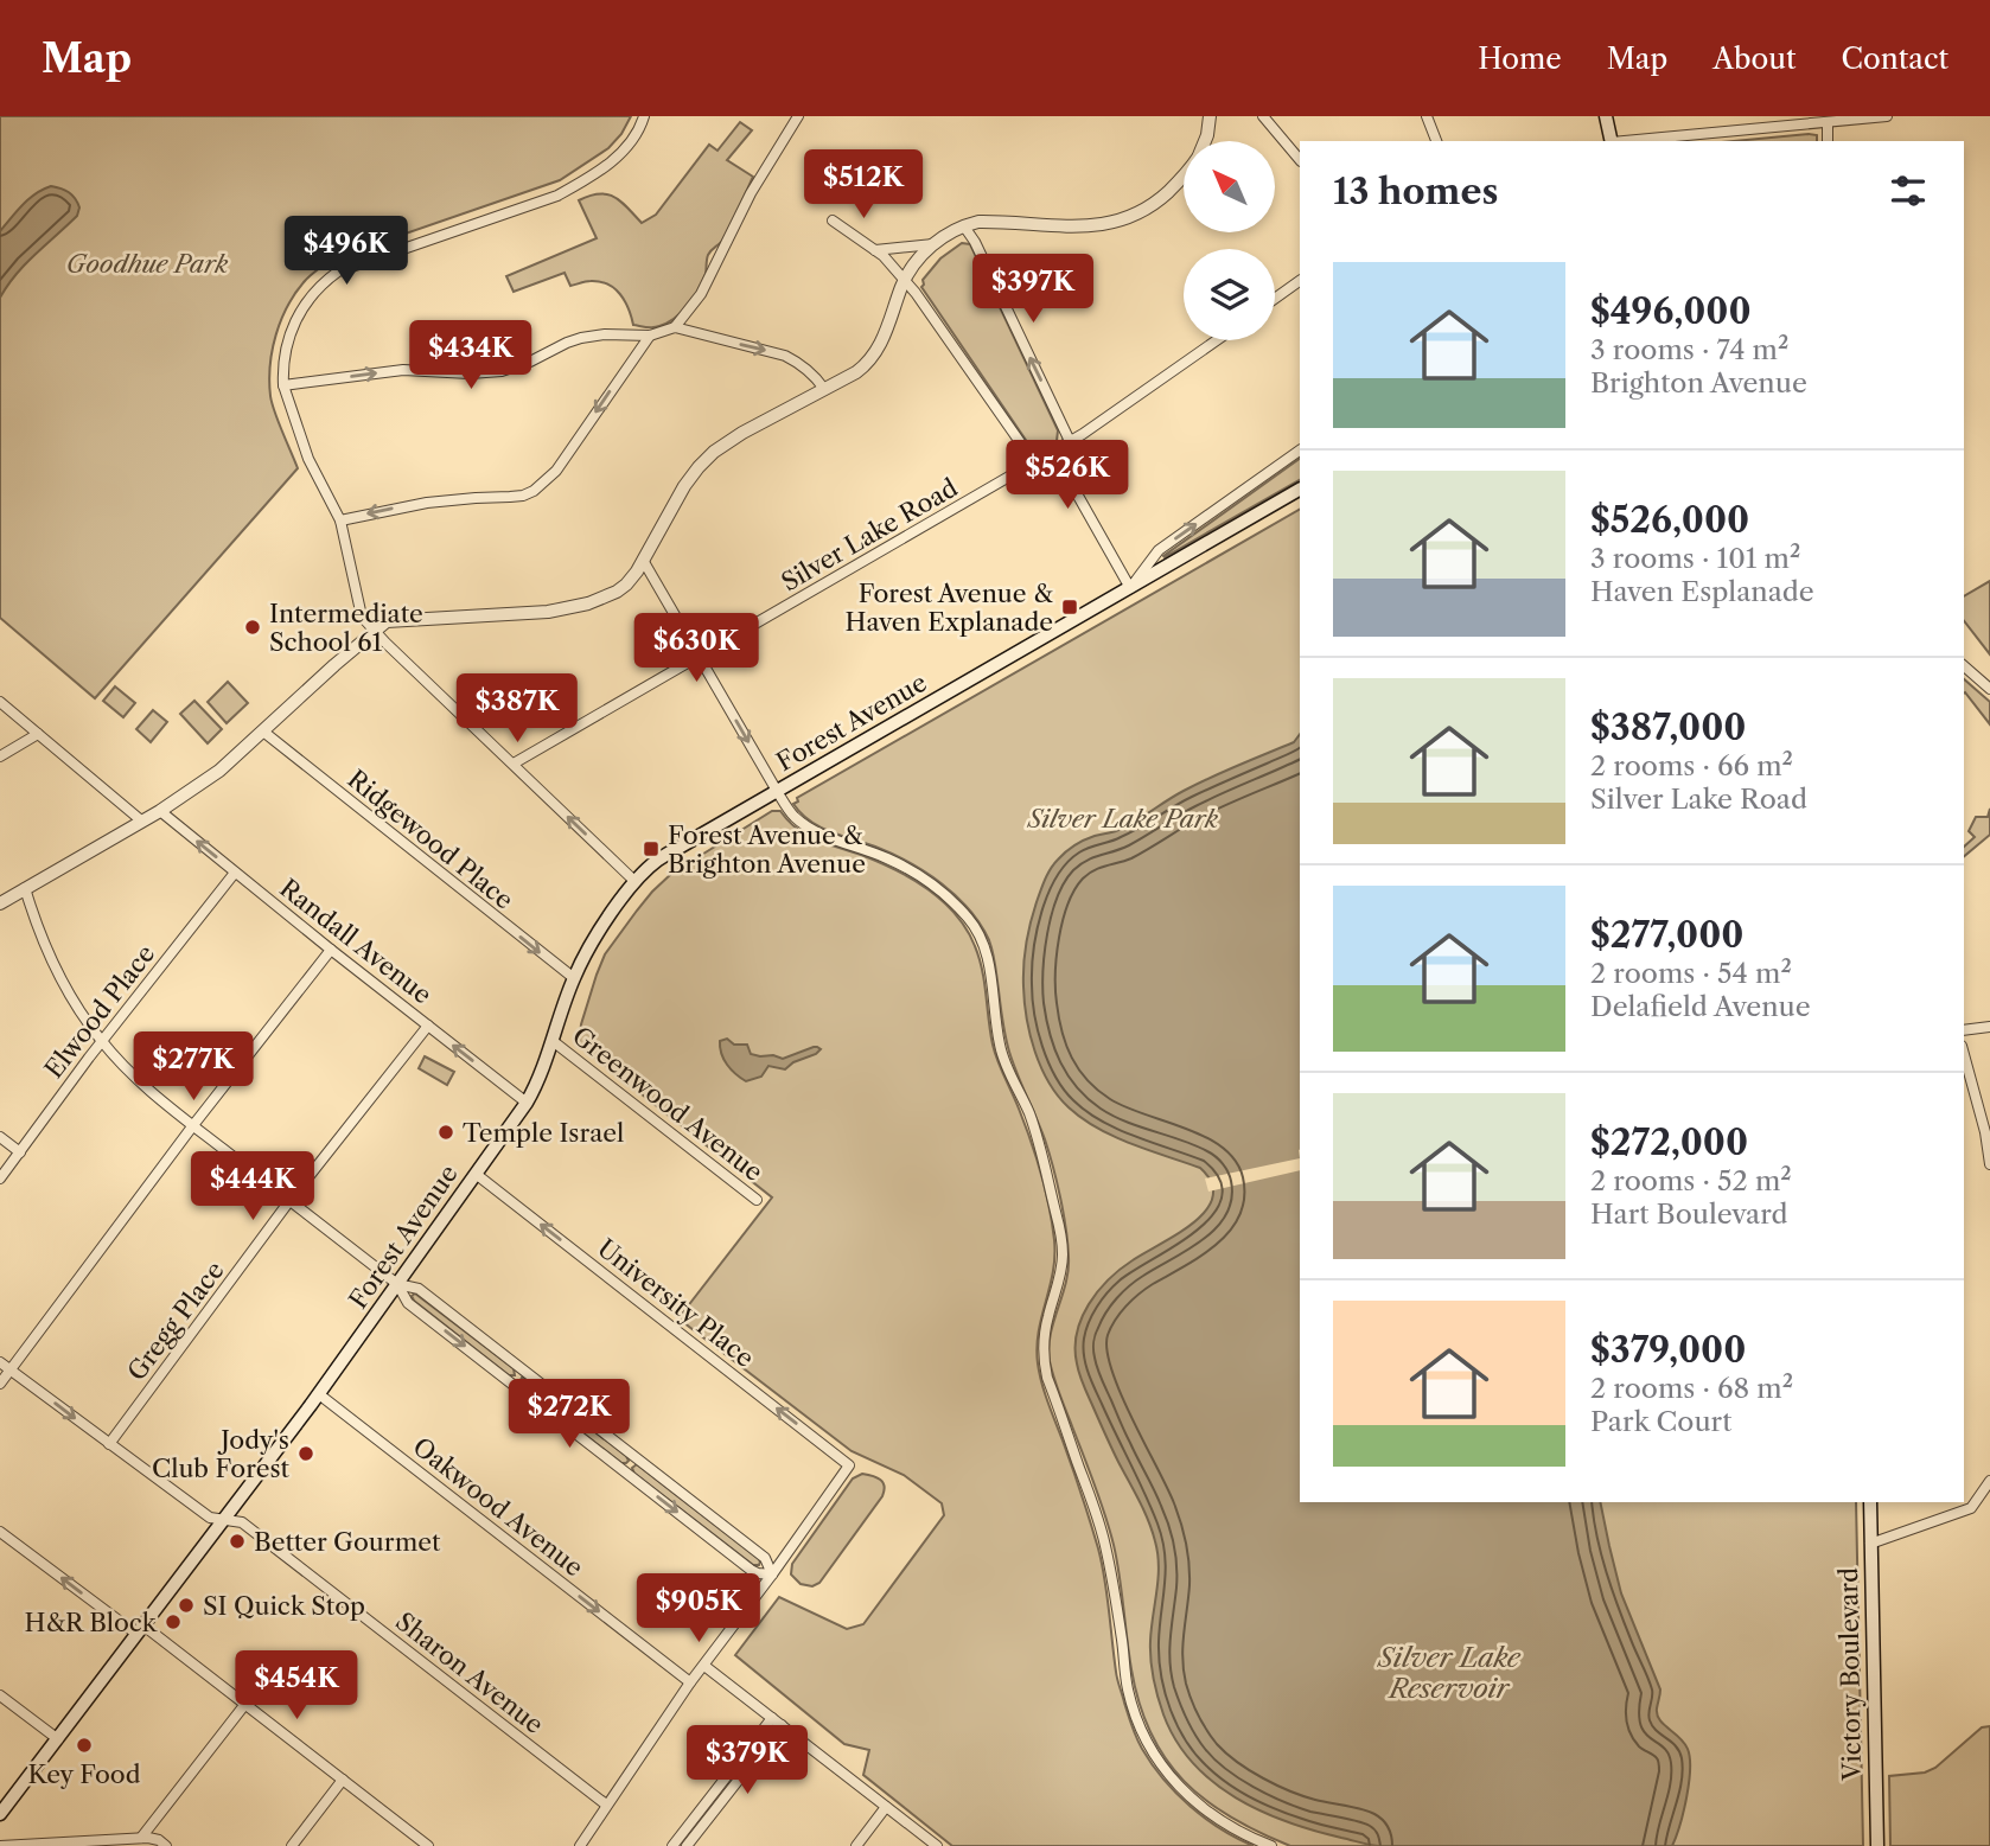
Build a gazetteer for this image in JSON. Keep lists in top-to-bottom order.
{
  "streets": {
    "main road": ["Forest Avenue", "Victory Boulevard"],
    "street": [
      "Silver Lake Road",
      "Ridgewood Place",
      "Randall Avenue",
      "Elwood Place",
      "Greenwood Avenue",
      "University Place",
      "Gregg Place",
      "Oakwood Avenue",
      "Sharon Avenue"
    ]
  },
  "crossings": [
    ["Forest Avenue", "Ridgewood Place"],
    ["Forest Avenue", "Randall Avenue"],
    ["Forest Avenue", "Greenwood Avenue"],
    ["Forest Avenue", "University Place"],
    ["Forest Avenue", "Oakwood Avenue"],
    ["Forest Avenue", "Sharon Avenue"],
    ["Randall Avenue", "Elwood Place"],
    ["Randall Avenue", "Gregg Place"],
    ["Gregg Place", "Sharon Avenue"]
  ],
  "one_way": [
    "Ridgewood Place",
    "Randall Avenue",
    "University Place",
    "Oakwood Avenue"
  ],
  "water": ["Silver Lake Reservoir"],
  "parks": ["Goodhue Park", "Silver Lake Park"],
  "places": {
    "transit": ["Forest Avenue & Haven Explanade", "Forest Avenue & Brighton Avenue"],
    "other": [
      "Intermediate School 61",
      "Temple Israel",
      "Jody's Club Forest",
      "Better Gourmet",
      "SI Quick Stop",
      "H&R Block",
      "Key Food"
    ]
  },
  "north": "top left",
  "page": {
    "header": "Map",
    "nav": [
      "Home",
      "Map",
      "About",
      "Contact"
    ],
    "heading": "13 homes",
    "price": [
      "$512K",
      "$496K",
      "$397K",
      "$434K",
      "$526K",
      "$630K",
      "$387K",
      "$277K",
      "$444K",
      "$272K",
      "$905K",
      "$454K",
      "$379K"
    ],
    "list": [
      {
        "name": "$496,000",
        "note": "3 rooms · 74 m² · Brighton Avenue"
      },
      {
        "name": "$526,000",
        "note": "3 rooms · 101 m² · Haven Esplanade"
      },
      {
        "name": "$387,000",
        "note": "2 rooms · 66 m² · Silver Lake Road"
      },
      {
        "name": "$277,000",
        "note": "2 rooms · 54 m² · Delafield Avenue"
      },
      {
        "name": "$272,000",
        "note": "2 rooms · 52 m² · Hart Boulevard"
      },
      {
        "name": "$379,000",
        "note": "2 rooms · 68 m² · Park Court"
      }
    ]
  }
}
